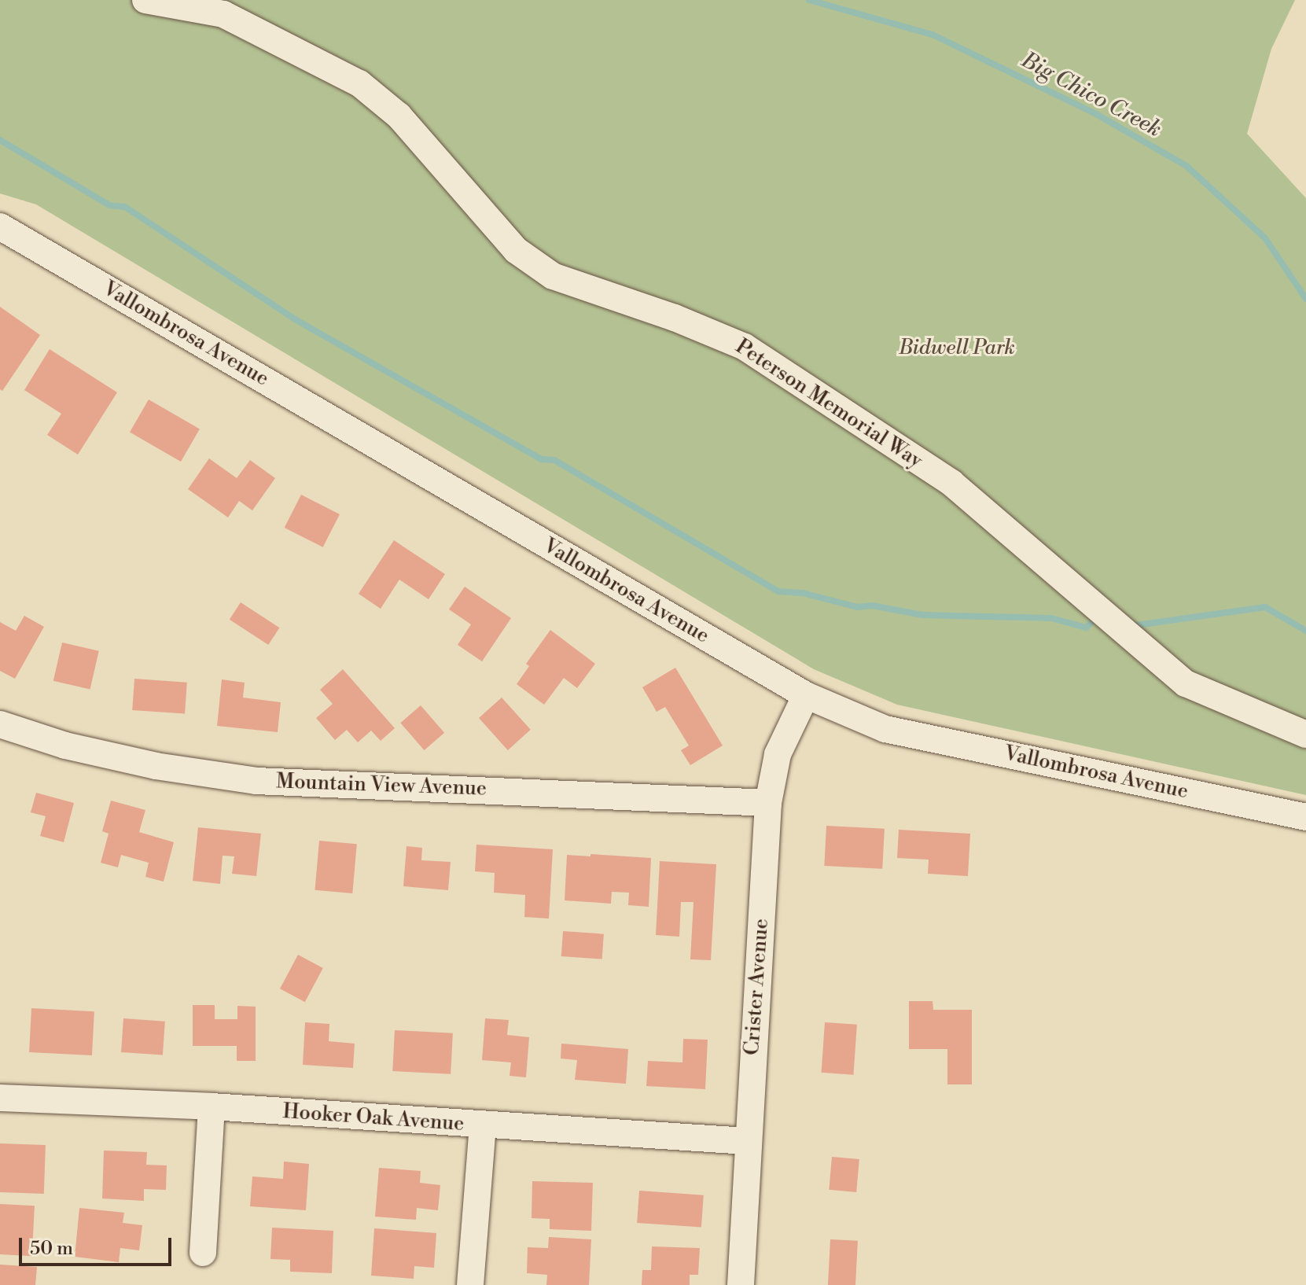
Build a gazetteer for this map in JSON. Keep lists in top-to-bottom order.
{
  "streets": {
    "street": [
      "Vallombrosa Avenue",
      "Peterson Memorial Way",
      "Mountain View Avenue",
      "Crister Avenue",
      "Hooker Oak Avenue"
    ]
  },
  "crossings": [
    ["Vallombrosa Avenue", "Crister Avenue"],
    ["Mountain View Avenue", "Crister Avenue"],
    ["Crister Avenue", "Hooker Oak Avenue"]
  ],
  "water": ["Big Chico Creek"],
  "parks": ["Bidwell Park"],
  "scale_bar": "50 m"
}
